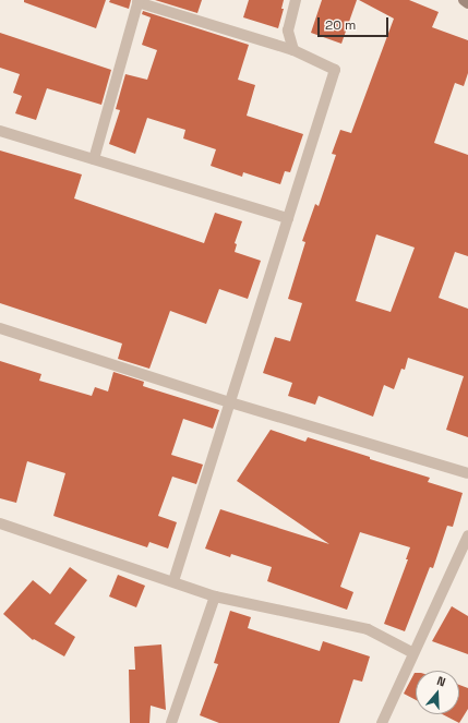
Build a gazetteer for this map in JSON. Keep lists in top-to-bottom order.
{
  "scale_bar": "20 m",
  "north": "top"
}
